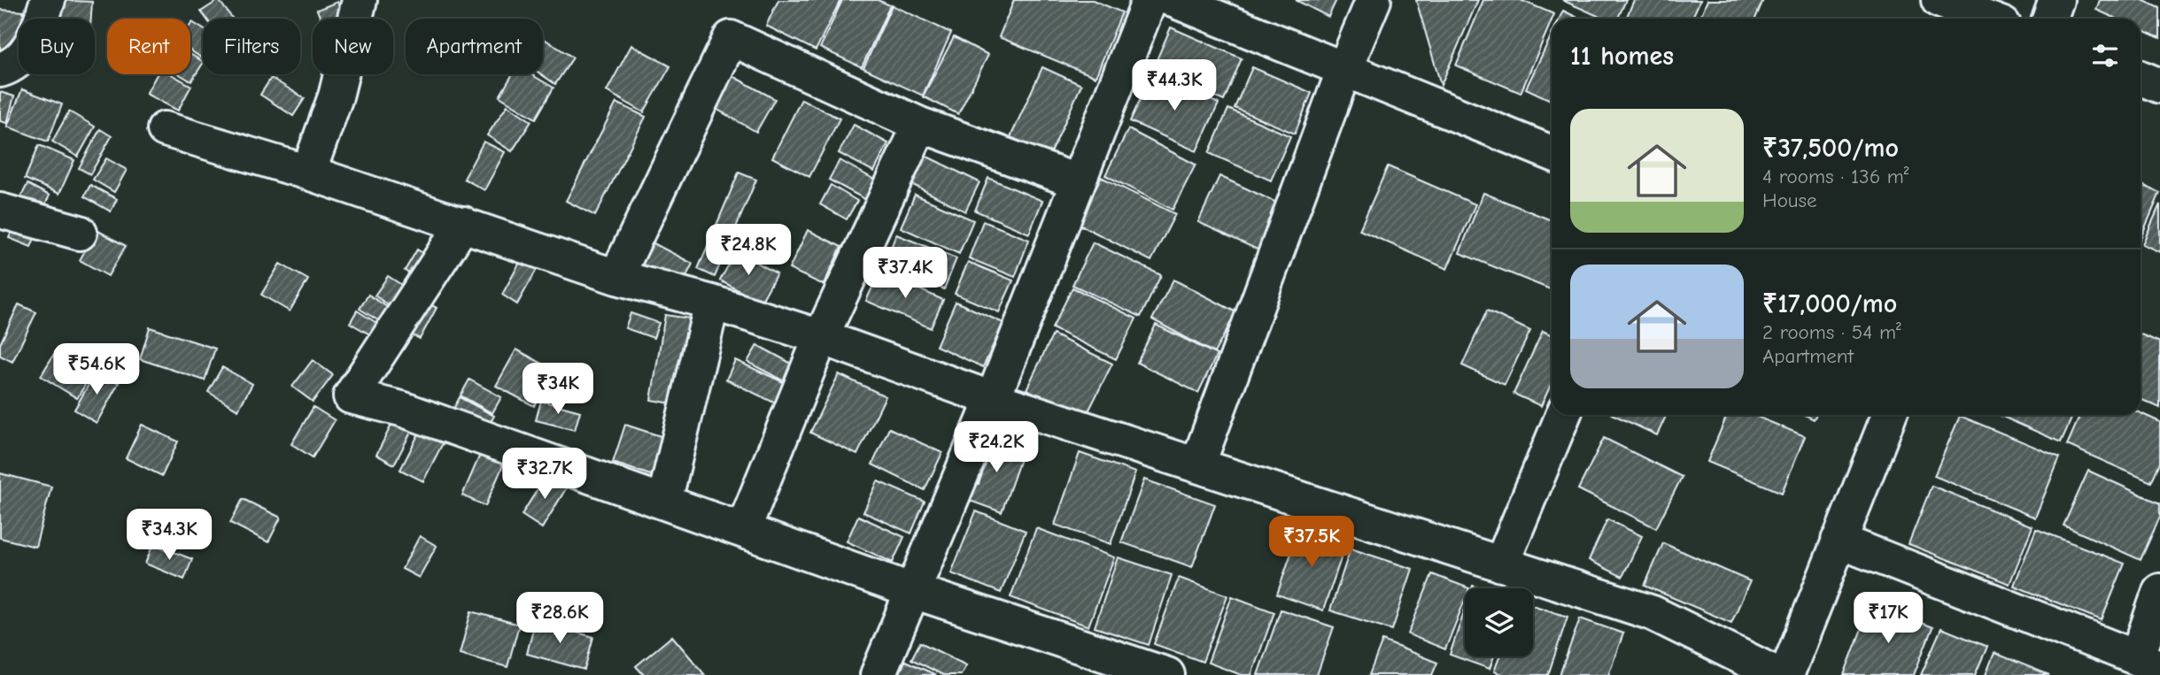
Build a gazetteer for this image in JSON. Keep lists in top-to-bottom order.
{
  "page": {
    "chip": [
      "Buy",
      "Rent",
      "Filters",
      "New",
      "Apartment"
    ],
    "heading": "11 homes",
    "price": [
      "₹44.3K",
      "₹24.8K",
      "₹37.4K",
      "₹54.6K",
      "₹34K",
      "₹24.2K",
      "₹32.7K",
      "₹34.3K",
      "₹37.5K",
      "₹28.6K",
      "₹17K"
    ],
    "list": [
      {
        "name": "₹37,500/mo",
        "note": "4 rooms · 136 m² · House"
      },
      {
        "name": "₹17,000/mo",
        "note": "2 rooms · 54 m² · Apartment"
      }
    ]
  }
}
